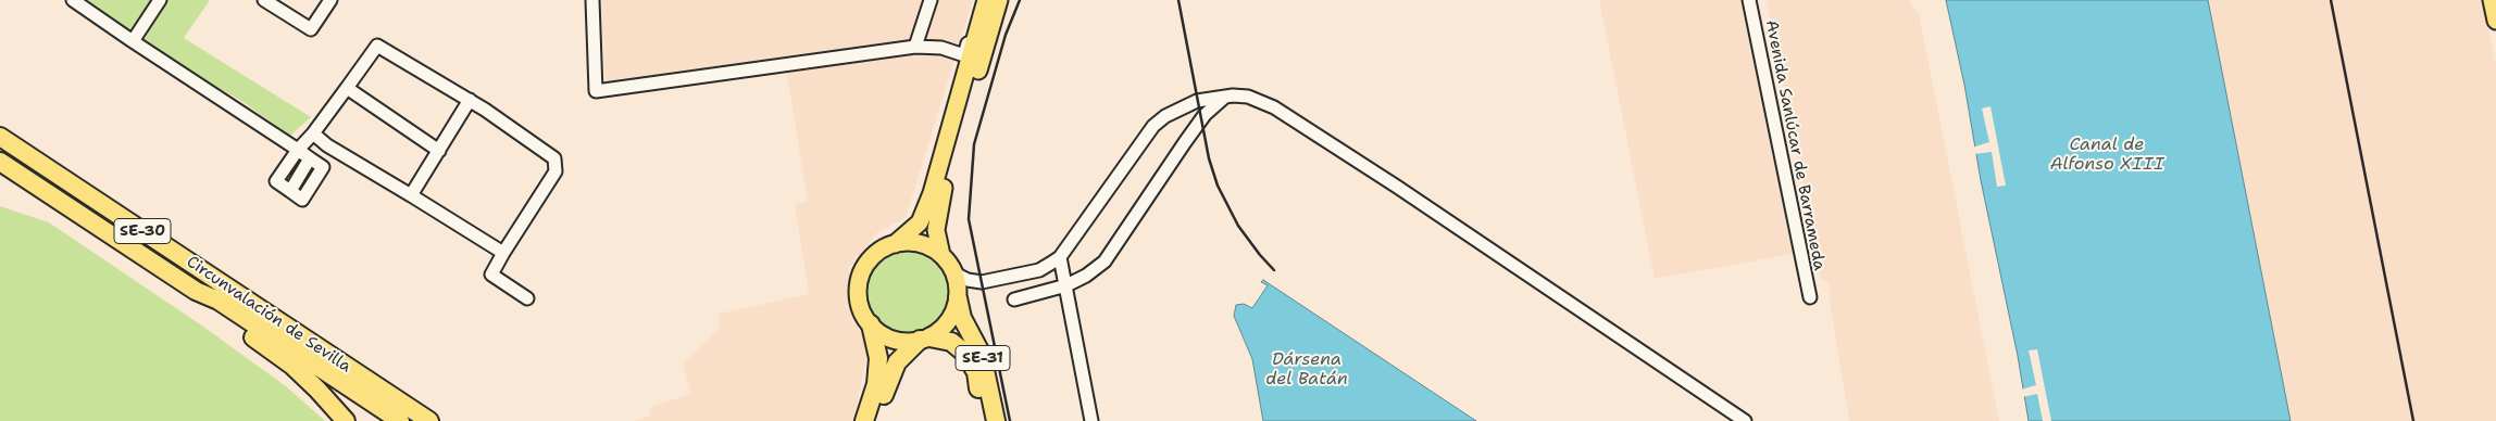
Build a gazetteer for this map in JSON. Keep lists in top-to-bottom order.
{
  "streets": {
    "highway": ["SE-30", "Circunvalación de Sevilla", "SE-31"],
    "street": ["Avenida Sanlúcar de Barrameda"]
  },
  "water": ["Canal de Alfonso XIII", "Dársena del Batán"]
}
